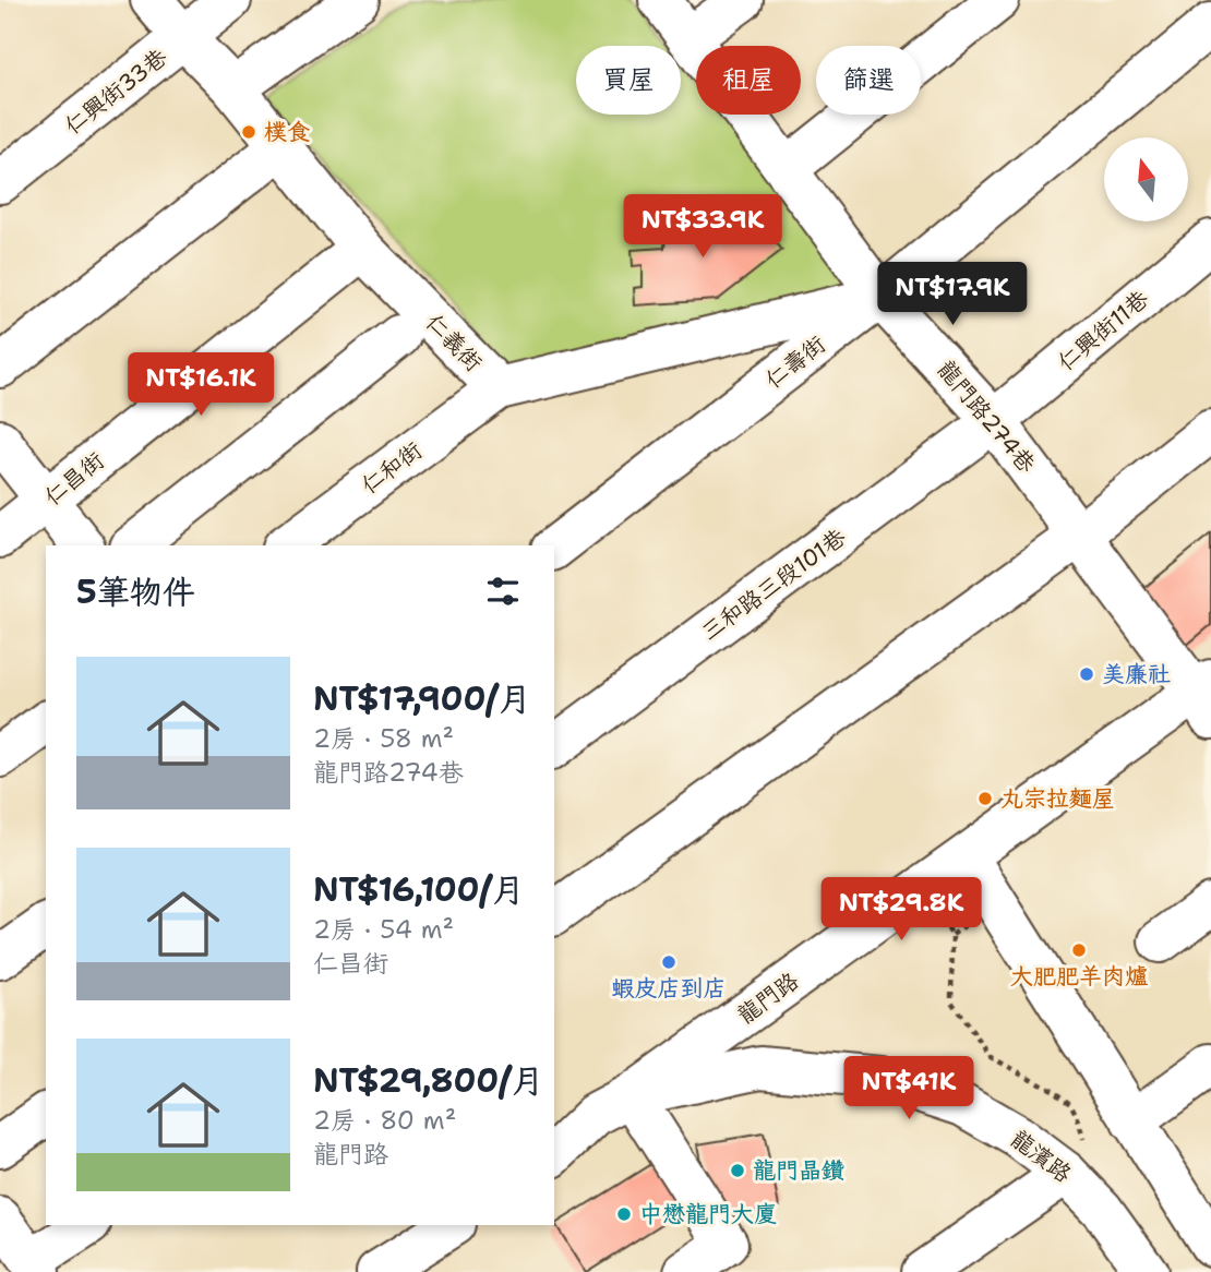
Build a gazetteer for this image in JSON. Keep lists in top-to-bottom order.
{
  "streets": {
    "street": [
      "仁興街33巷",
      "仁興街11巷",
      "仁義街",
      "仁壽街",
      "龍門路274巷",
      "仁和街",
      "仁昌街",
      "三和路三段101巷",
      "龍門路",
      "龍濱路"
    ]
  },
  "crossings": [
    ["仁興街33巷", "仁義街"],
    ["仁興街11巷", "龍門路274巷"],
    ["仁興街11巷", "三和路三段101巷"],
    ["仁義街", "仁壽街"],
    ["仁義街", "龍門路274巷"],
    ["仁義街", "仁和街"],
    ["仁義街", "仁昌街"],
    ["仁壽街", "龍門路274巷"],
    ["龍門路274巷", "三和路三段101巷"],
    ["龍門路274巷", "龍門路"],
    ["龍門路", "龍濱路"]
  ],
  "places": [
    "樸食",
    "美廉社",
    "丸宗拉麵屋",
    "大肥肥羊肉爐",
    "蝦皮店到店",
    "龍門晶鑽",
    "中懋龍門大廈"
  ],
  "north": "top",
  "page": {
    "chip": ["買屋", "租屋", "篩選"],
    "price": [
      "NT$33.9K",
      "NT$17.9K",
      "NT$16.1K",
      "NT$29.8K",
      "NT$41K"
    ],
    "heading": "5筆物件",
    "list": [
      {
        "name": "NT$17,900/月",
        "note": "2房 · 58 m² · 龍門路274巷"
      },
      {
        "name": "NT$16,100/月",
        "note": "2房 · 54 m² · 仁昌街"
      },
      {
        "name": "NT$29,800/月",
        "note": "2房 · 80 m² · 龍門路"
      }
    ]
  }
}
